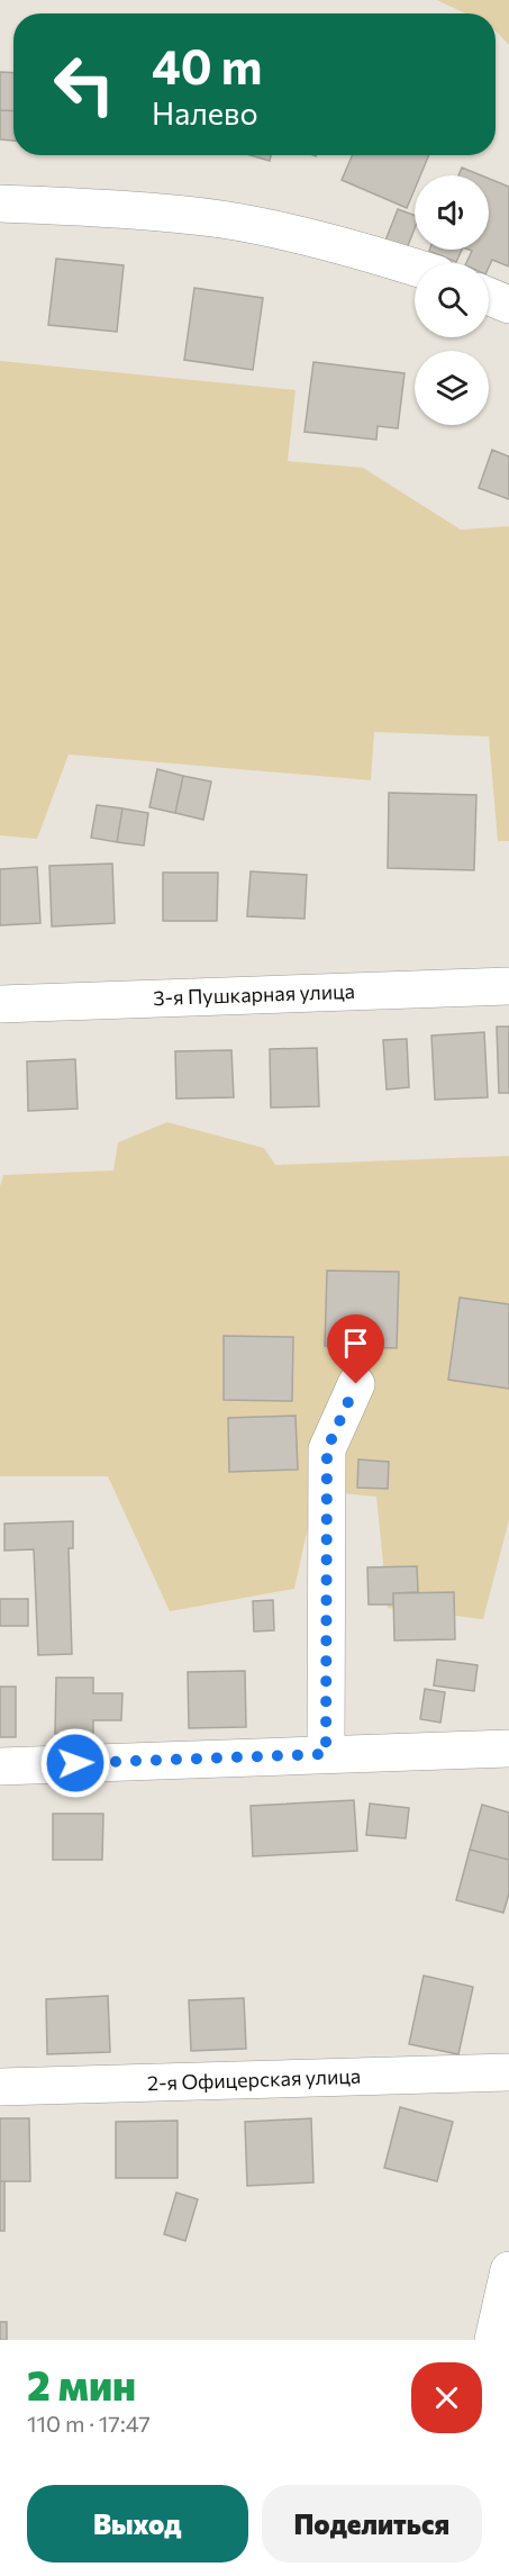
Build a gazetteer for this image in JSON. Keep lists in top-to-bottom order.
{
  "streets": {
    "street": ["3-я Пушкарная улица", "2-я Офицерская улица"]
  },
  "page": {
    "turn": ["40 m", "Налево"],
    "heading": ["2 мин", "110 m · 17:47"],
    "buttons": ["Выход", "Поделиться"]
  }
}
